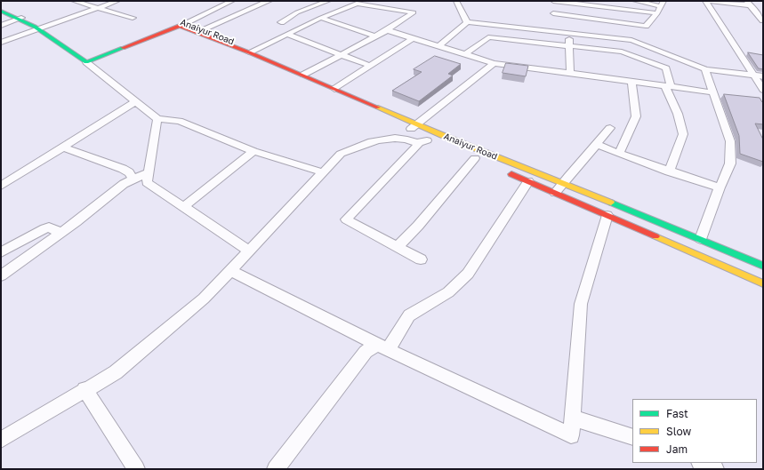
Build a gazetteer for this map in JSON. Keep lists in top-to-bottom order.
{
  "streets": {
    "main road": ["Anaiyur Road"]
  },
  "legend": ["Fast", "Slow", "Jam"]
}
